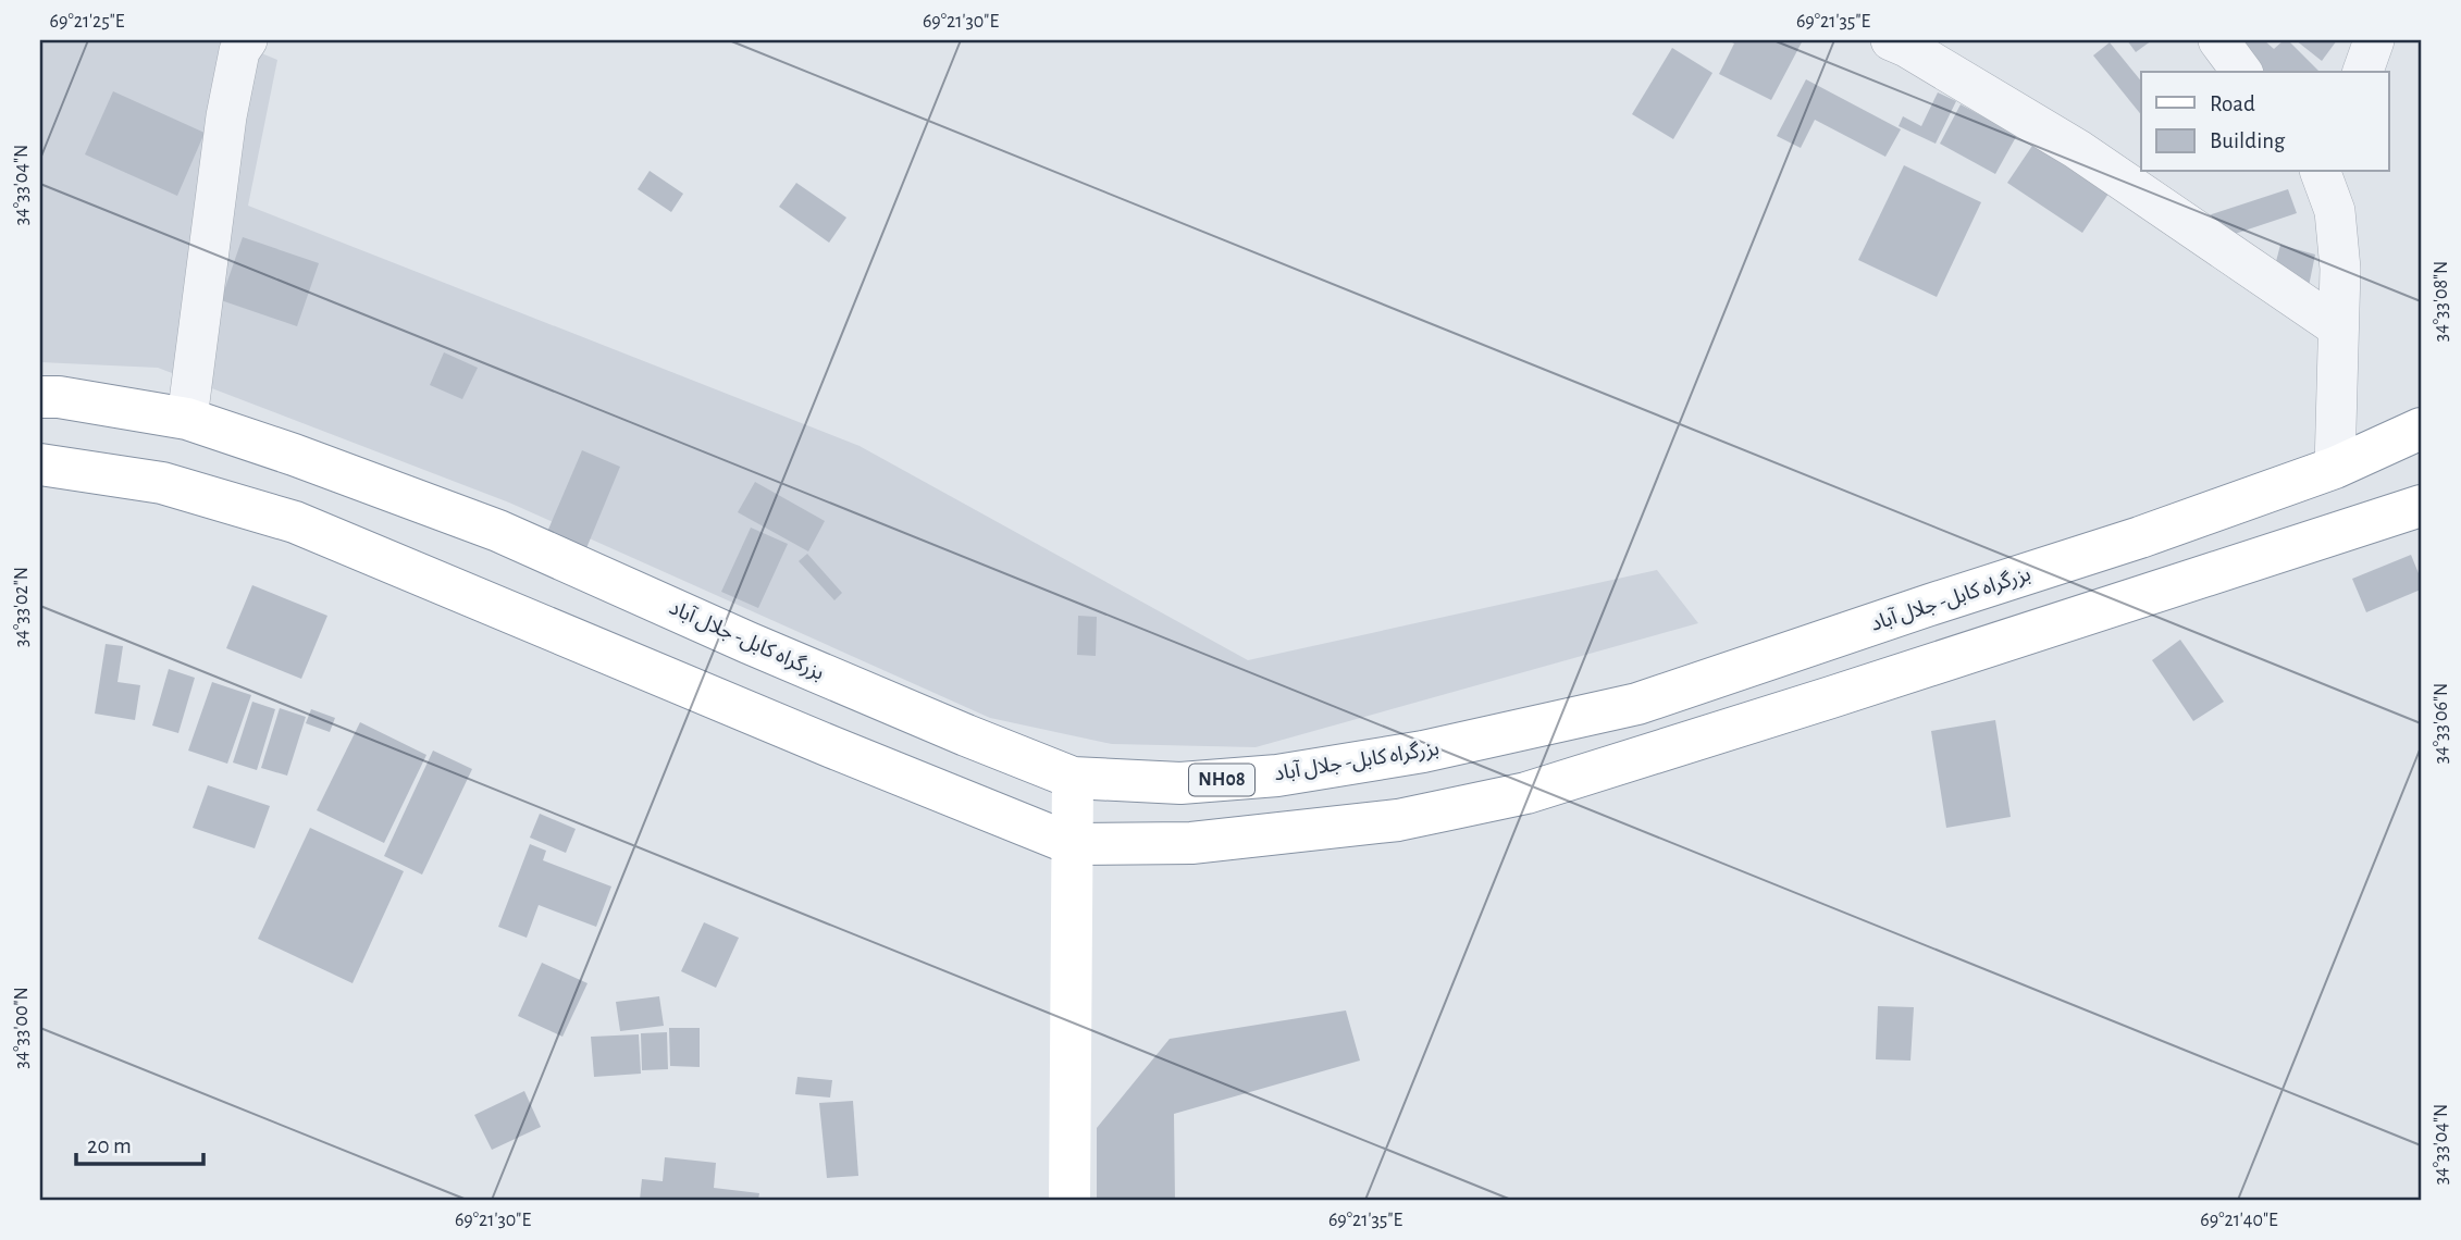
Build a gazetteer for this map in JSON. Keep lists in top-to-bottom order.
{
  "streets": {
    "main road": ["بزرگراه کابل- جلال آباد", "NH08"]
  },
  "legend": ["Road", "Building"],
  "scale_bar": "20 m",
  "coordinates": [
    "69°21'25\"E",
    "69°21'30\"E",
    "69°21'35\"E",
    "34°33'04\"N",
    "34°33'08\"N",
    "34°33'02\"N",
    "34°33'06\"N",
    "34°33'00\"N",
    "69°21'40\"E"
  ]
}
